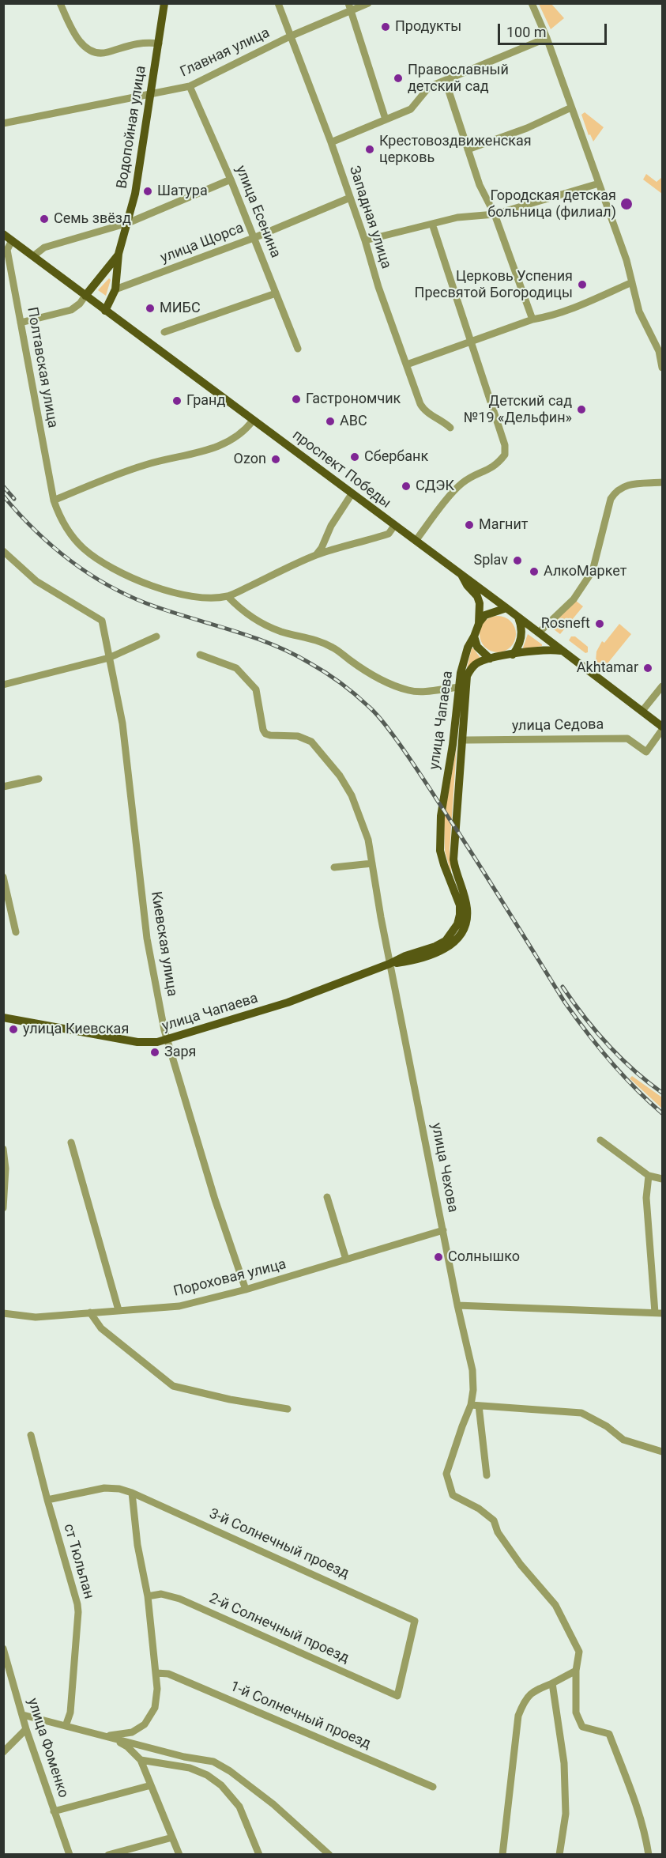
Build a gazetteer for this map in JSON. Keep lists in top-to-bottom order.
{
  "streets": {
    "main road": ["Водопойная улица", "проспект Победы", "улица Чапаева"],
    "street": [
      "Главная улица",
      "улица Есенина",
      "Западная улица",
      "улица Щорса",
      "Полтавская улица",
      "улица Седова",
      "Киевская улица",
      "улица Чехова",
      "Пороховая улица",
      "3-й Солнечный проезд",
      "ст Тюльпан",
      "2-й Солнечный проезд",
      "1-й Солнечный проезд",
      "улица Фоменко"
    ]
  },
  "crossings": [
    ["Главная улица", "Водопойная улица"],
    ["Главная улица", "улица Есенина"],
    ["Главная улица", "Западная улица"],
    ["Водопойная улица", "улица Щорса"],
    ["Водопойная улица", "проспект Победы"],
    ["улица Есенина", "улица Щорса"],
    ["Западная улица", "улица Щорса"],
    ["Полтавская улица", "проспект Победы"],
    ["проспект Победы", "улица Чапаева"],
    ["проспект Победы", "улица Седова"],
    ["улица Чапаева", "Киевская улица"],
    ["улица Чапаева", "улица Чехова"],
    ["Киевская улица", "Пороховая улица"],
    ["улица Чехова", "Пороховая улица"],
    ["3-й Солнечный проезд", "ст Тюльпан"],
    ["3-й Солнечный проезд", "2-й Солнечный проезд"]
  ],
  "places": [
    "Продукты",
    "Православный детский сад",
    "Крестовоздвиженская церковь",
    "Шатура",
    "Городская детская больница (филиал)",
    "Семь звёзд",
    "Церковь Успения Пресвятой Богородицы",
    "МИБС",
    "Гастрономчик",
    "Гранд",
    "Детский сад №19 «Дельфин»",
    "ABC",
    "Сбербанк",
    "Ozon",
    "СДЭК",
    "Магнит",
    "Splav",
    "АлкоМаркет",
    "Rosneft",
    "Akhtamar",
    "улица Киевская",
    "Заря",
    "Солнышко"
  ],
  "scale_bar": "100 m"
}
